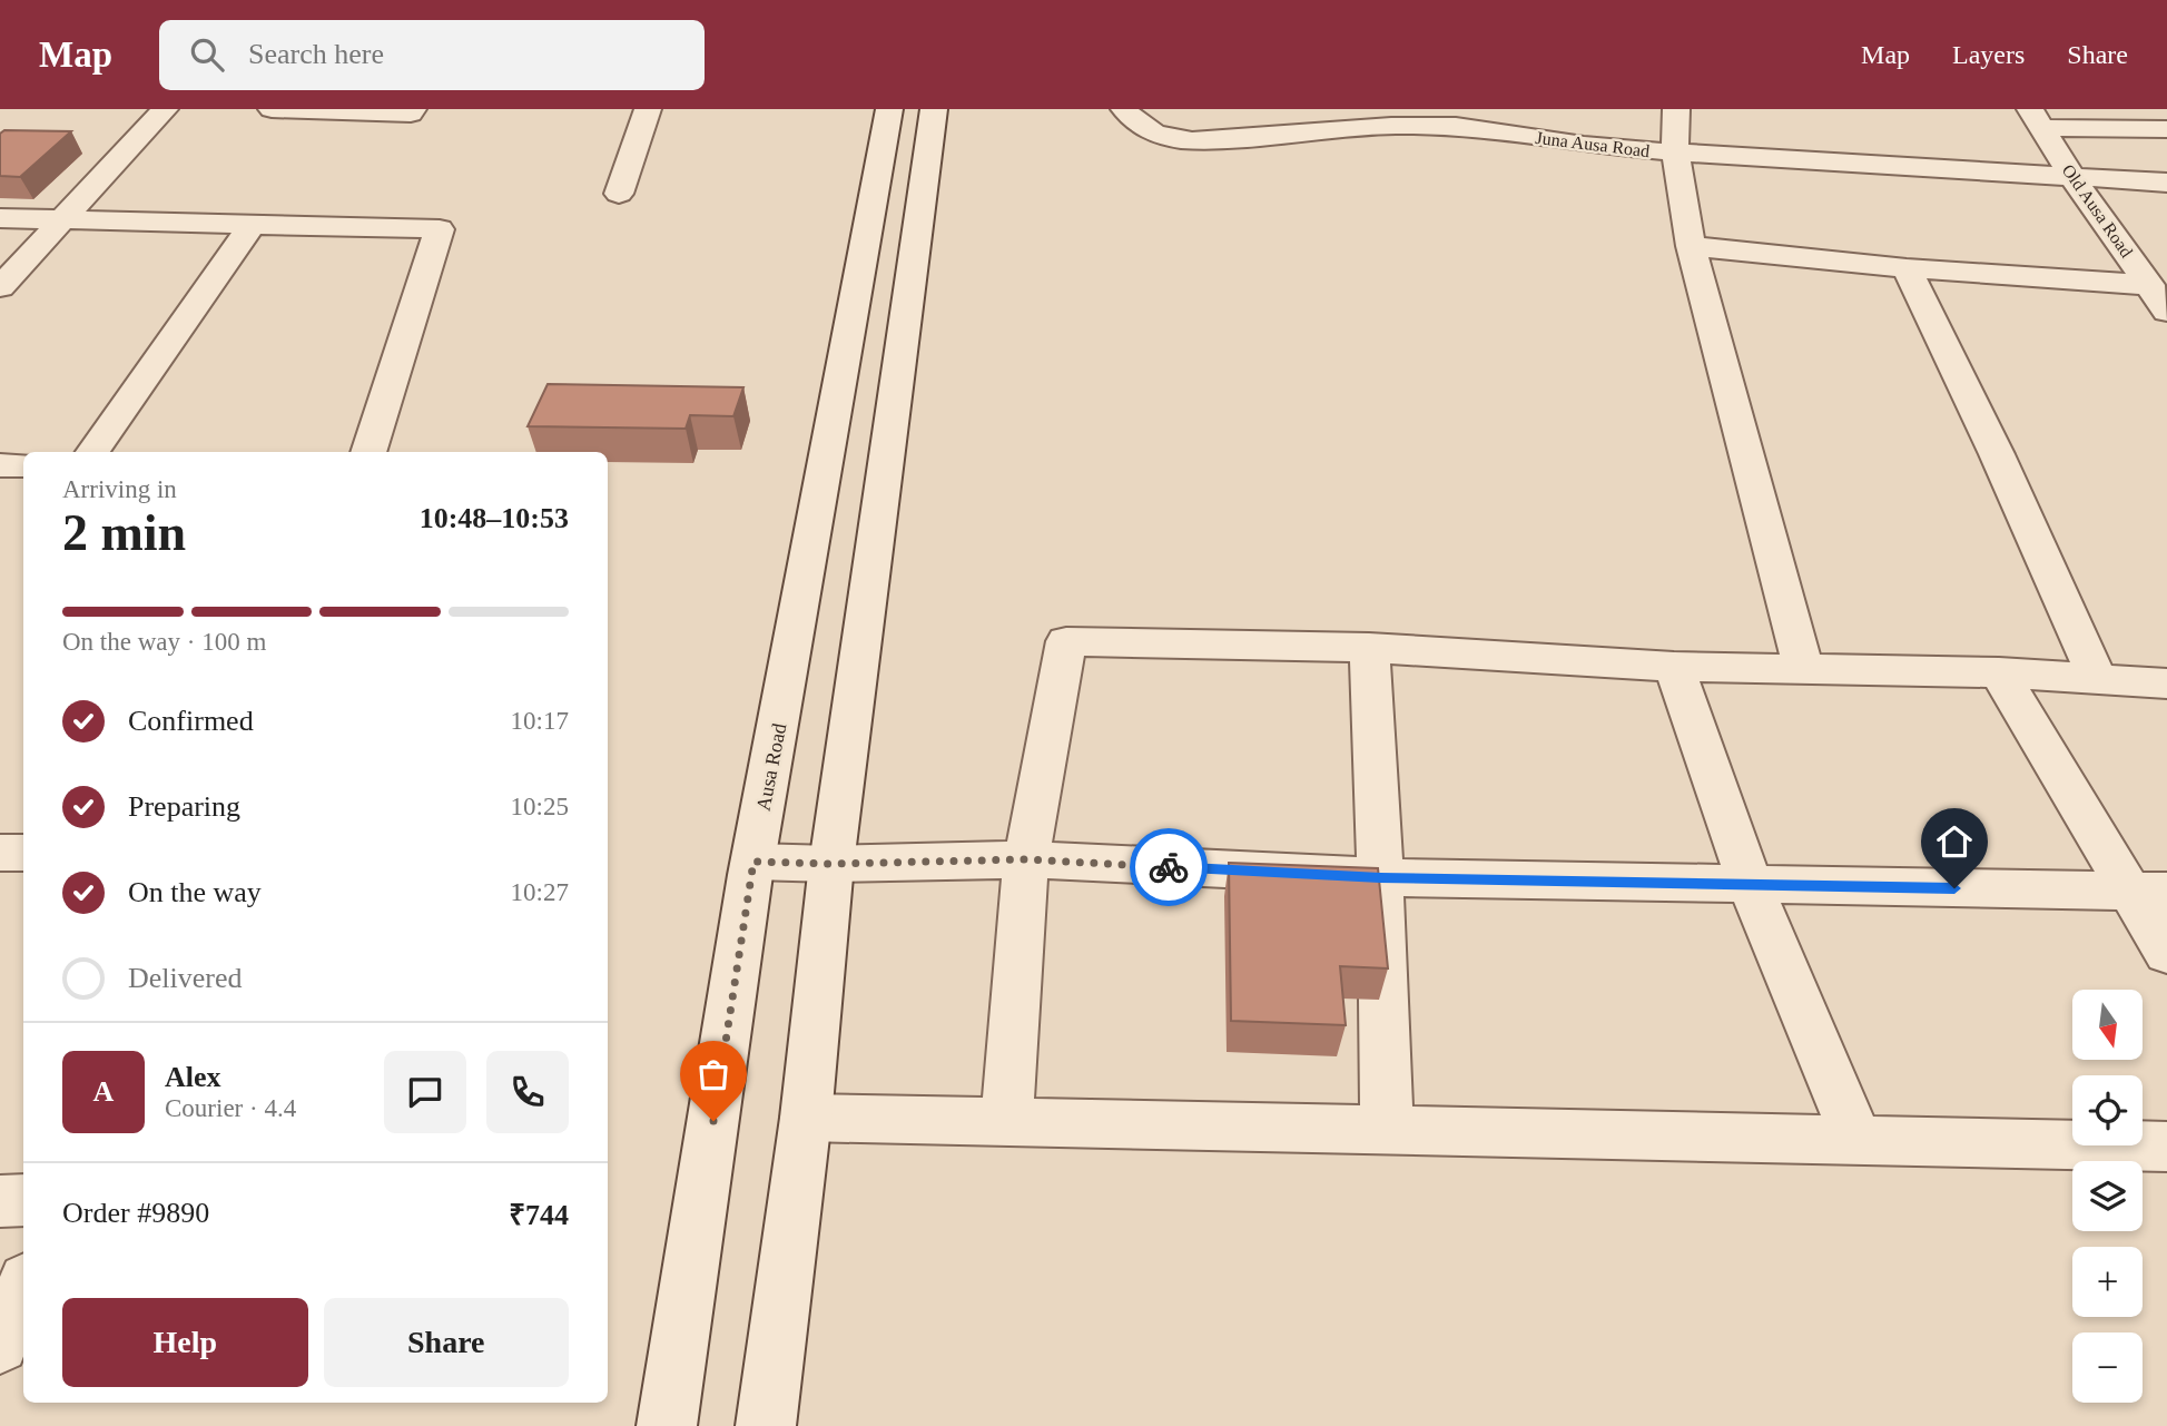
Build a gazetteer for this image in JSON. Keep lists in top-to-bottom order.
{
  "streets": {
    "street": ["Juna Ausa Road", "Old Ausa Road", "Ausa Road"]
  },
  "crossings": [
    ["Juna Ausa Road", "Old Ausa Road"]
  ],
  "north": "bottom",
  "page": {
    "header": "Map",
    "search": "Search here",
    "nav": ["Map", "Layers", "Share"],
    "heading": ["2 min", "Arriving in", "10:48–10:53"],
    "panel": [
      "Alex",
      "Courier · 4.4",
      "Order #9890",
      "₹744"
    ],
    "bar": "On the way · 100 m",
    "list": [
      ["Confirmed", "10:17"],
      ["Preparing", "10:25"],
      ["On the way", "10:27"],
      "Delivered"
    ],
    "map_buttons": ["+", "−"],
    "round": "A",
    "buttons": ["Help", "Share"]
  }
}
